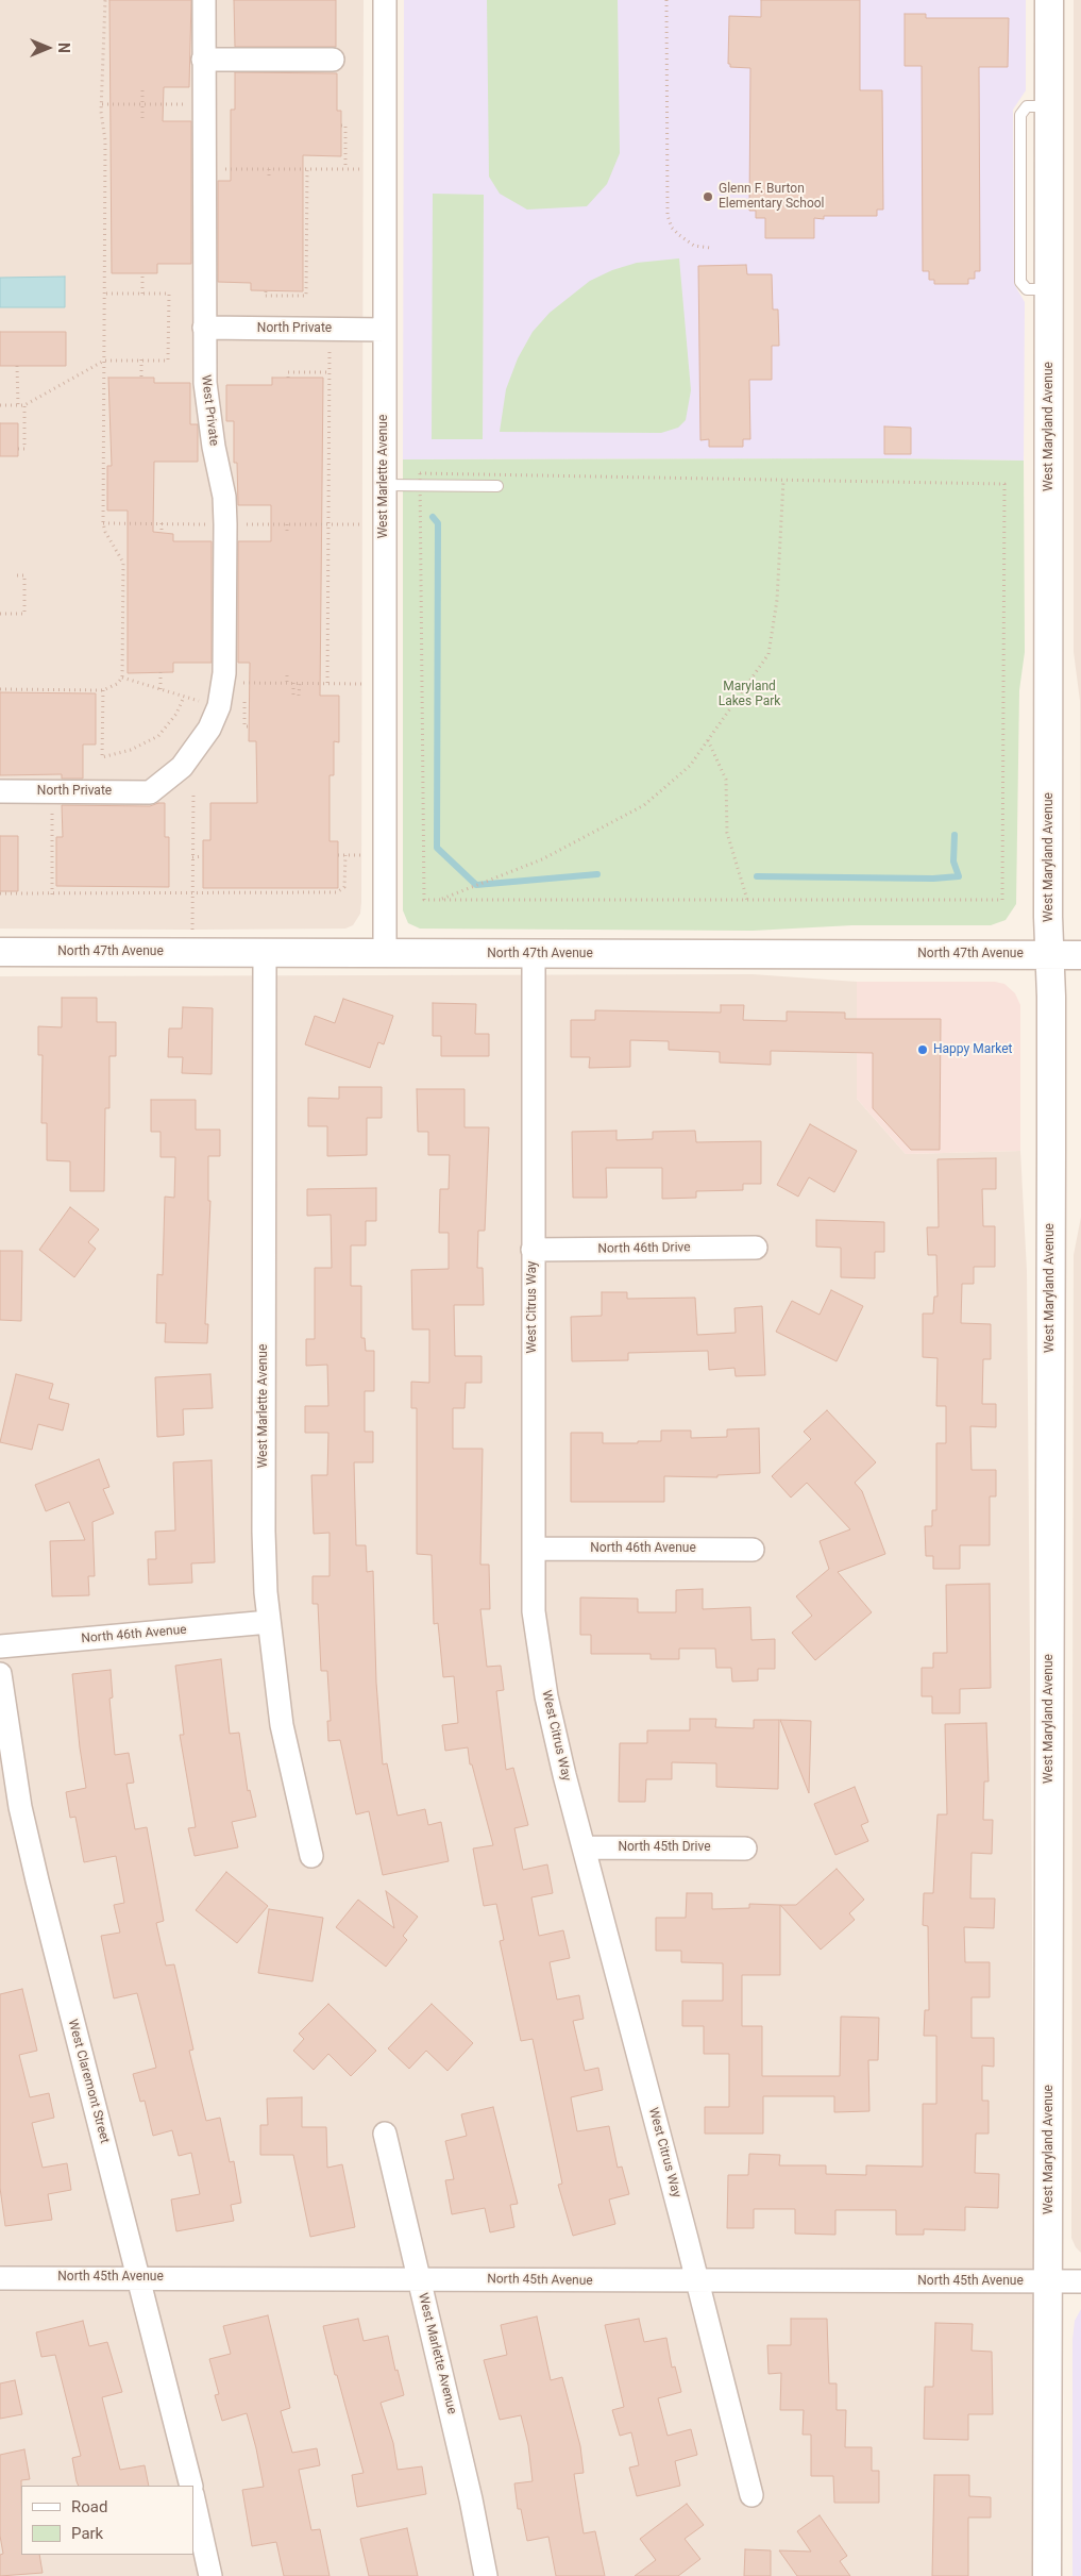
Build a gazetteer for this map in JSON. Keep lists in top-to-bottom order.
{
  "streets": {
    "street": [
      "North Private",
      "West Private",
      "West Maryland Avenue",
      "West Marlette Avenue",
      "North 47th Avenue",
      "North 46th Drive",
      "West Citrus Way",
      "North 46th Avenue",
      "North 45th Drive",
      "West Claremont Street",
      "North 45th Avenue"
    ]
  },
  "crossings": [
    ["North Private", "West Private"],
    ["North Private", "West Marlette Avenue"],
    ["West Maryland Avenue", "North 47th Avenue"],
    ["West Maryland Avenue", "North 45th Avenue"],
    ["West Marlette Avenue", "North 47th Avenue"],
    ["West Marlette Avenue", "North 46th Avenue"],
    ["West Marlette Avenue", "North 45th Avenue"],
    ["North 47th Avenue", "West Citrus Way"],
    ["North 46th Drive", "West Citrus Way"],
    ["West Citrus Way", "North 46th Avenue"],
    ["West Citrus Way", "North 45th Drive"],
    ["West Citrus Way", "North 45th Avenue"],
    ["West Claremont Street", "North 45th Avenue"]
  ],
  "parks": ["Maryland Lakes Park"],
  "places": ["Glenn F. Burton Elementary School", "Happy Market"],
  "legend": ["Road", "Park"],
  "north": "right"
}
